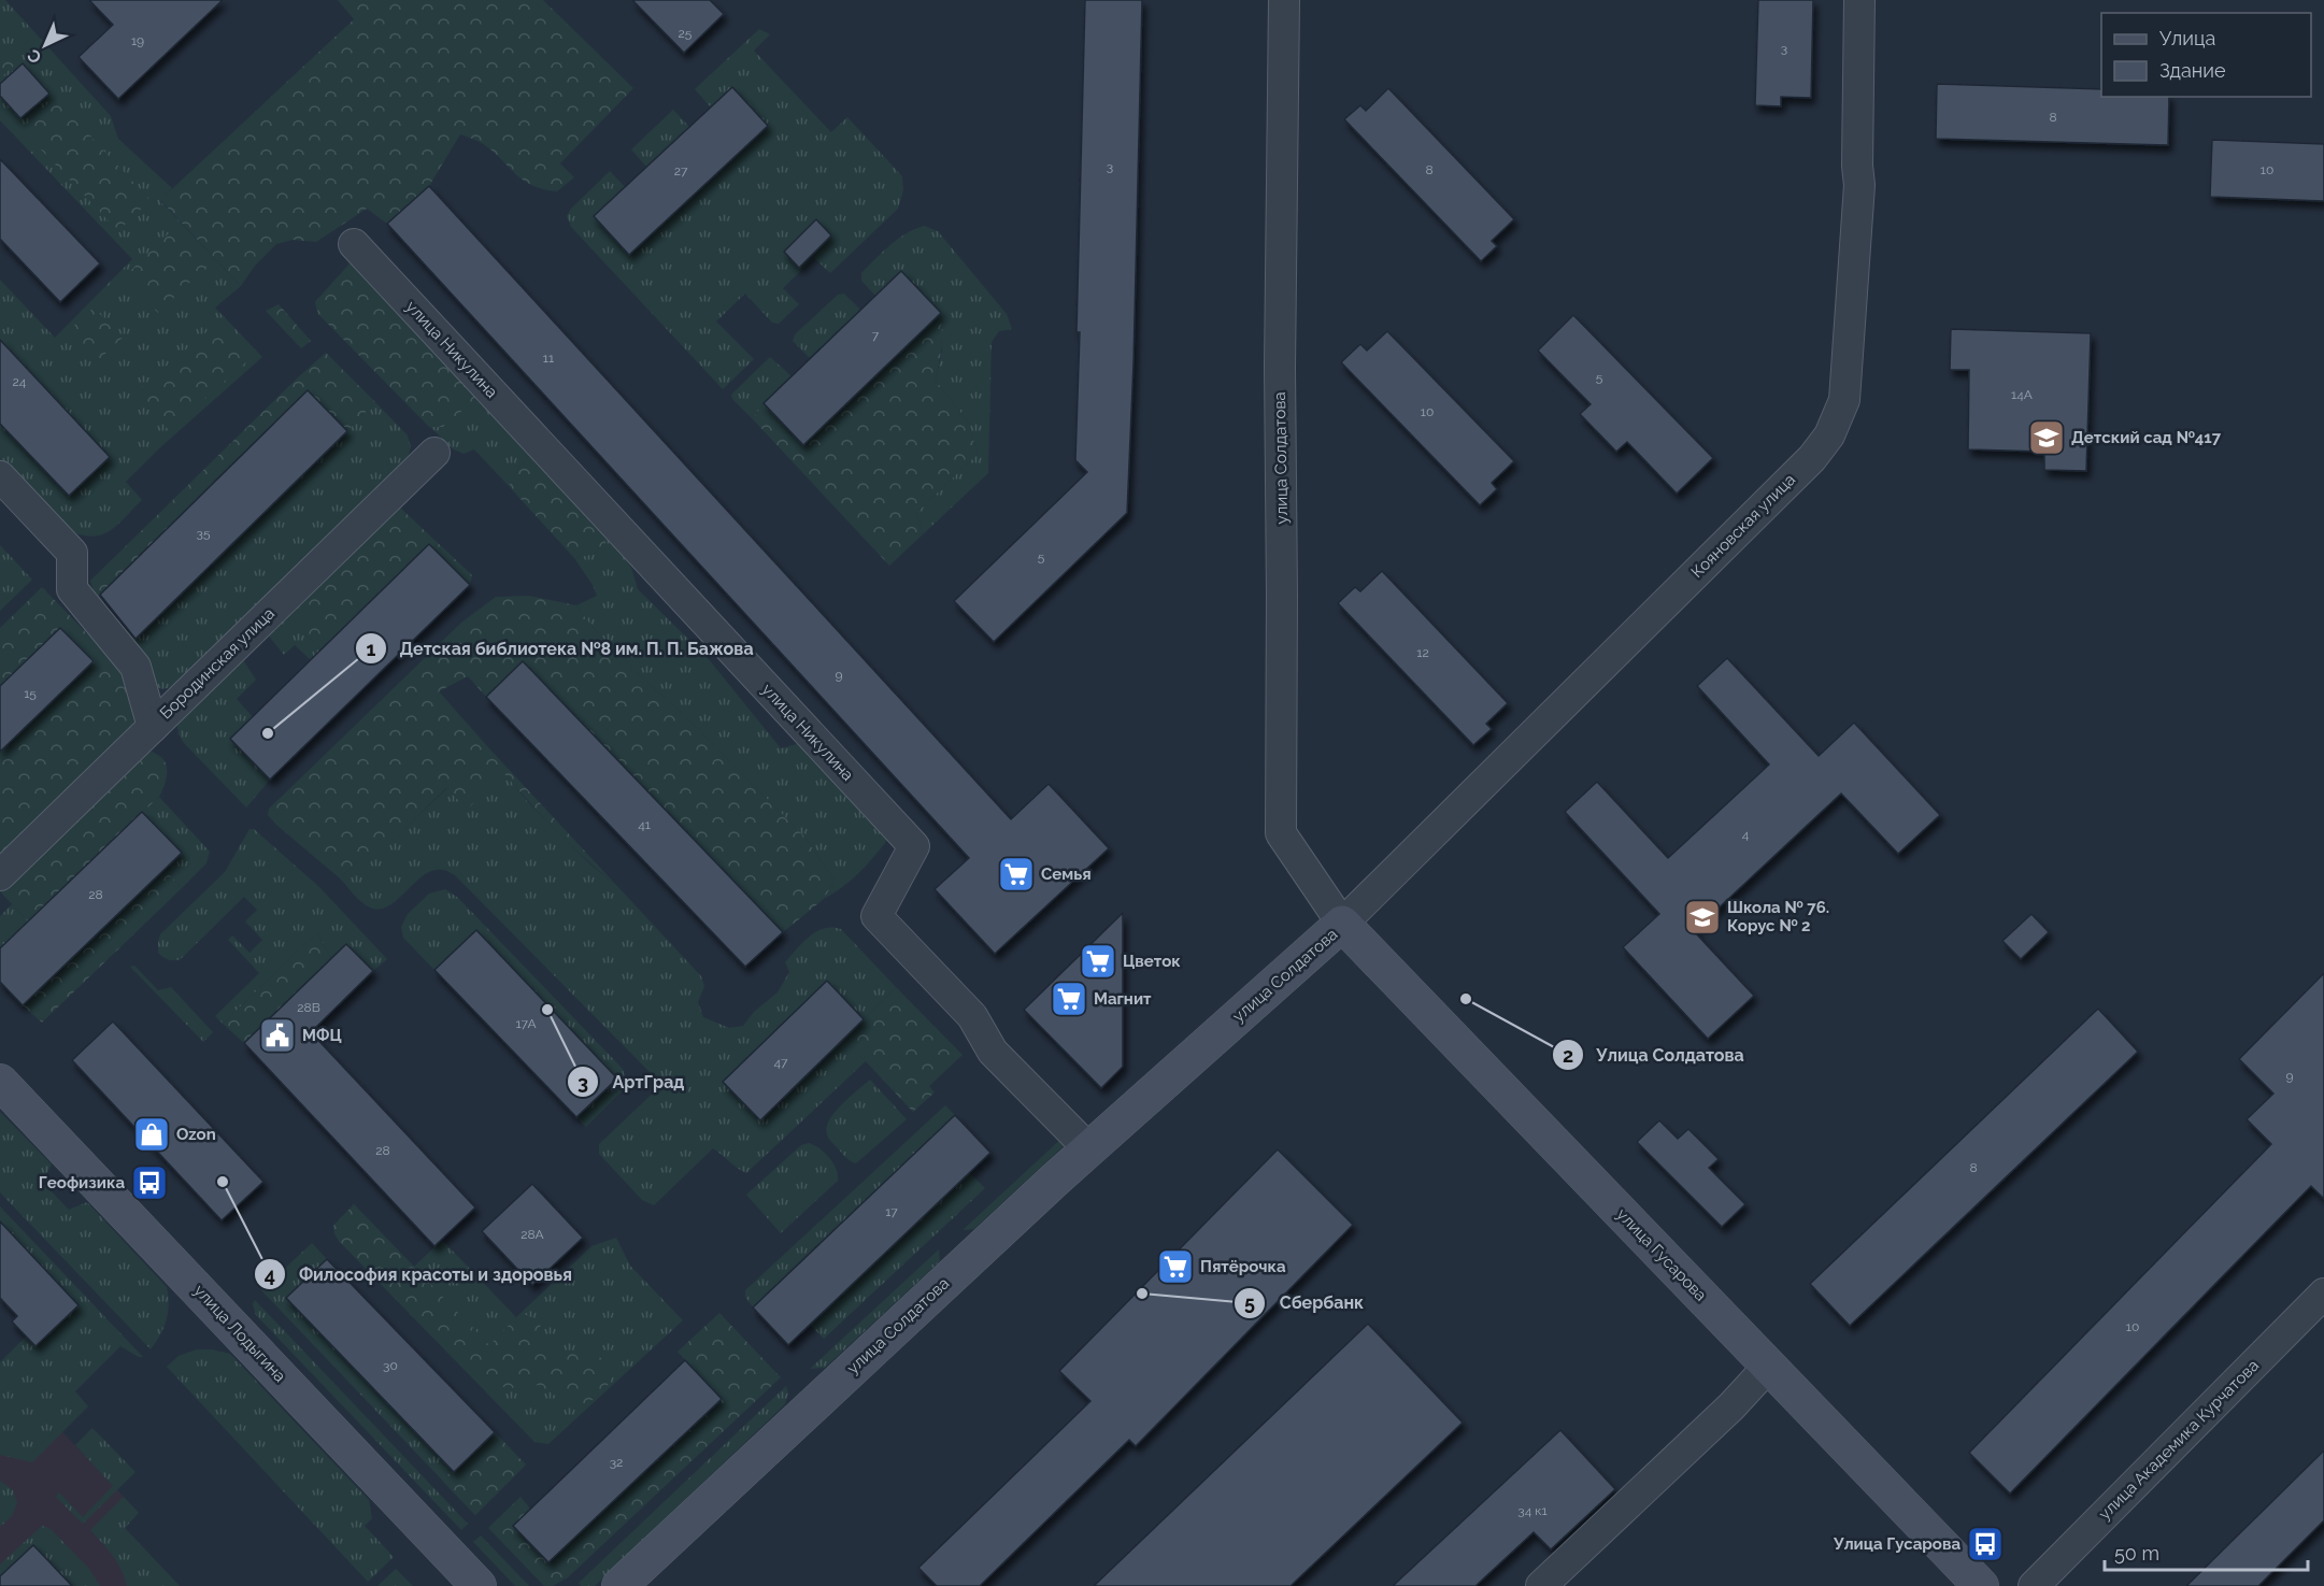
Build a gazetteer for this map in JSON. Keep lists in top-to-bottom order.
{
  "streets": {
    "street": [
      "улица Никулина",
      "улица Солдатова",
      "Кояновская улица",
      "Бородинская улица",
      "улица Гусарова",
      "улица Лодыгина",
      "улица Академика Курчатова"
    ]
  },
  "crossings": [
    ["улица Никулина", "улица Солдатова"],
    ["улица Солдатова", "Кояновская улица"],
    ["улица Солдатова", "улица Гусарова"],
    ["Кояновская улица", "улица Гусарова"]
  ],
  "places": {
    "school or university": ["Детский сад №417", "Школа № 76. Корус № 2"],
    "other": [
      "Детская библиотека №8 им. П. П. Бажова",
      "Улица Солдатова",
      "АртГрад",
      "Философия красоты и здоровья",
      "Сбербанк"
    ],
    "supermarket": [
      "Семья",
      "Цветок",
      "Магнит",
      "Пятёрочка"
    ],
    "public building": ["МФЦ"],
    "shop": ["Ozon"],
    "bus stop": ["Геофизика", "Улица Гусарова"]
  },
  "house_numbers": [
    "25",
    "19",
    "3",
    "8",
    "3",
    "8",
    "10",
    "27",
    "7",
    "11",
    "5",
    "24",
    "14А",
    "10",
    "35",
    "5",
    "12",
    "9",
    "15",
    "41",
    "4",
    "28",
    "28В",
    "17А",
    "47",
    "9",
    "28",
    "8",
    "17",
    "28А",
    "10",
    "30",
    "32",
    "34 к1"
  ],
  "legend": ["Улица", "Здание"],
  "scale_bar": "50 m",
  "north": "bottom left"
}
